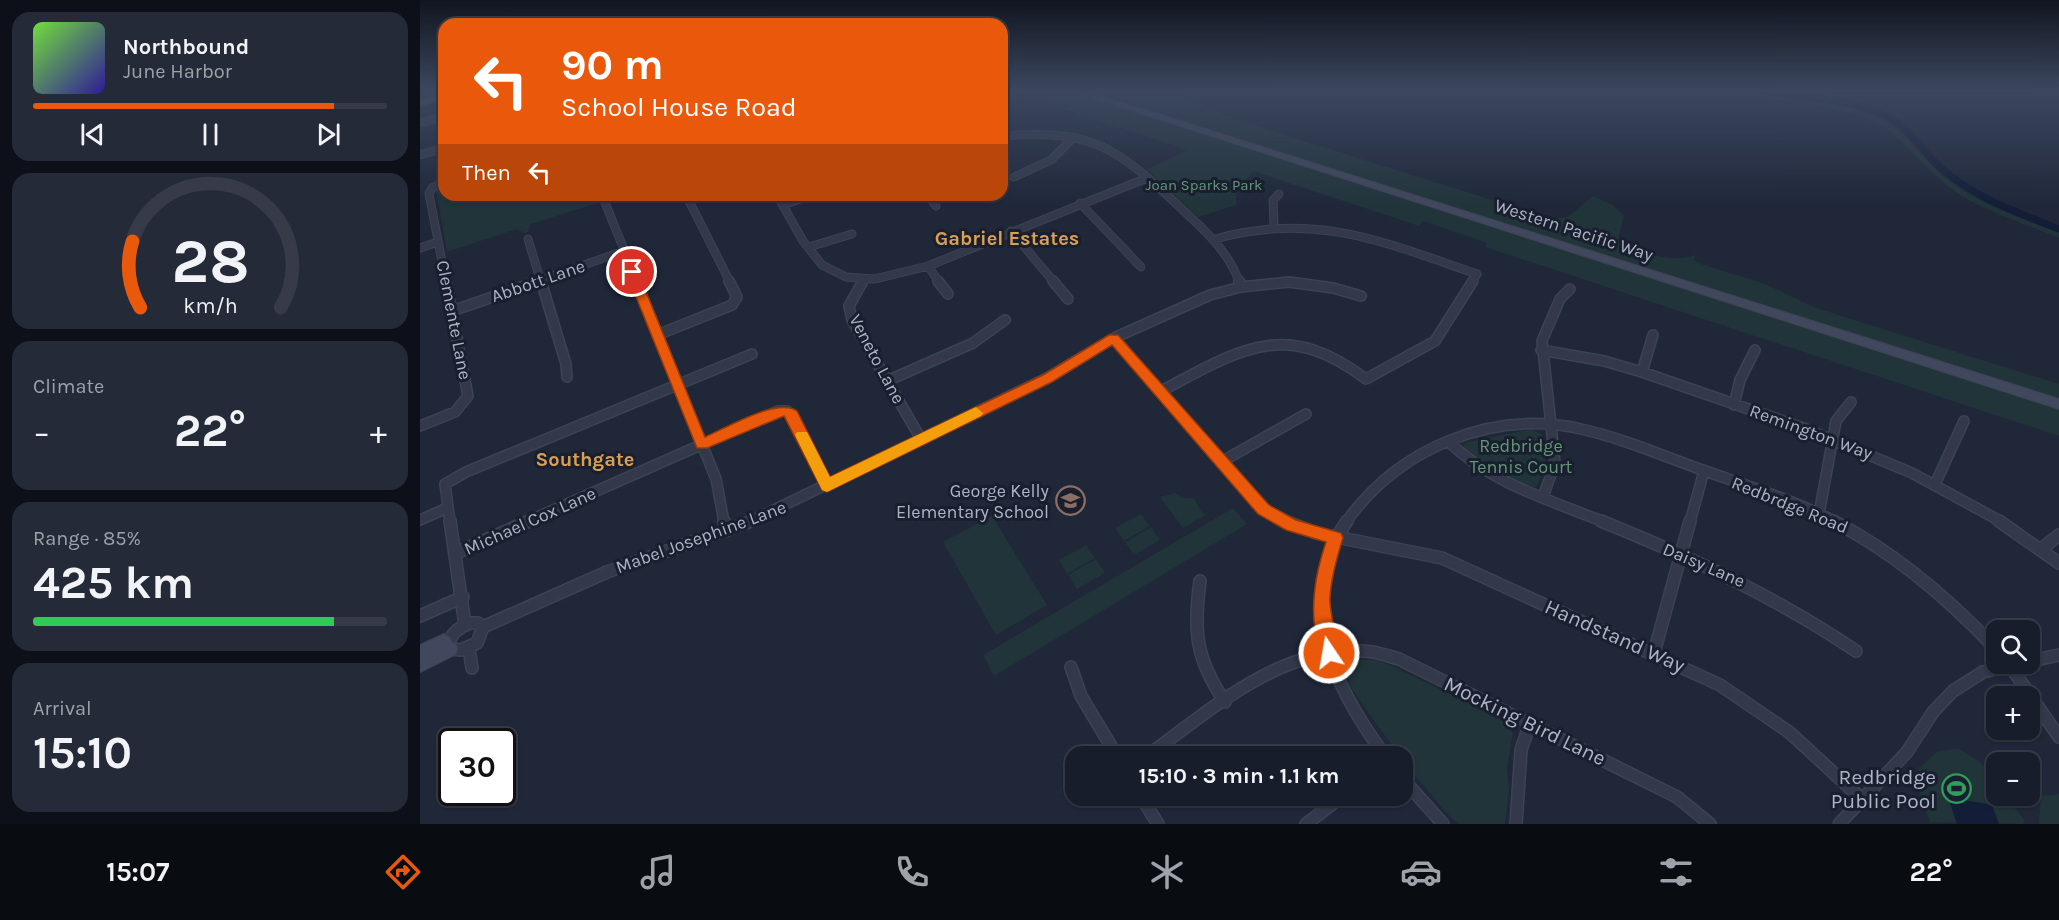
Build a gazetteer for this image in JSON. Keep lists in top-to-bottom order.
{
  "streets": {
    "street": [
      "Western Pacific Way",
      "Abbott Lane",
      "Clemente Lane",
      "Veneto Lane",
      "Remington Way",
      "Redbrdge Road",
      "Michael Cox Lane",
      "Mabel Josephine Lane",
      "Daisy Lane",
      "Handstand Way",
      "Mocking Bird Lane"
    ]
  },
  "crossings": [
    ["Abbott Lane", "Clemente Lane"],
    ["Veneto Lane", "Mabel Josephine Lane"],
    ["Redbrdge Road", "Daisy Lane"],
    ["Redbrdge Road", "Handstand Way"],
    ["Redbrdge Road", "Mocking Bird Lane"],
    ["Michael Cox Lane", "Mabel Josephine Lane"],
    ["Mabel Josephine Lane", "Handstand Way"]
  ],
  "districts": ["Gabriel Estates", "Southgate"],
  "parks": ["Joan Sparks Park", "Redbridge Tennis Court"],
  "places": {
    "school or university": ["George Kelly Elementary School"],
    "sports": ["Redbridge Public Pool"]
  },
  "page": {
    "turn": ["90 m", "School House Road"],
    "song": ["Northbound", "June Harbor"],
    "then": "Then",
    "tile": [
      "Climate",
      ["Range · 85%", "425 km"],
      ["Arrival", "15:10"]
    ],
    "heat": ["−", "22°", "+"],
    "map_buttons": ["+", "−"],
    "limit": "30",
    "trip": "15:10 · 3 min · 1.1 km",
    "tabs": ["15:07", "22°"],
    "gauge": ["28", "km/h"]
  }
}
